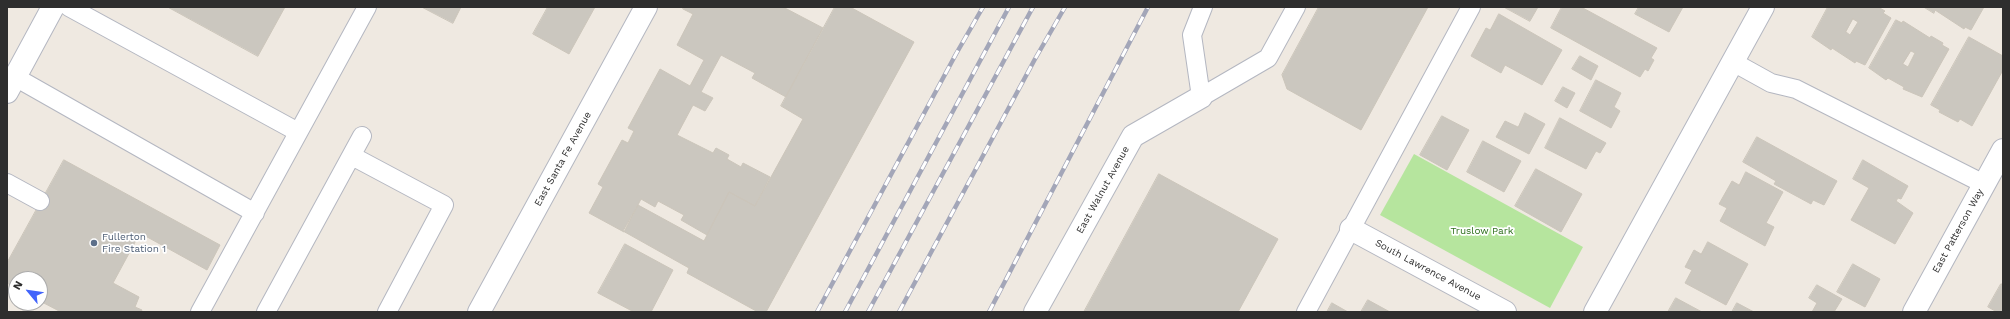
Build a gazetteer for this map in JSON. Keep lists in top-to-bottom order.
{
  "streets": {
    "street": [
      "East Santa Fe Avenue",
      "East Walnut Avenue",
      "East Patterson Way",
      "South Lawrence Avenue"
    ]
  },
  "parks": ["Truslow Park"],
  "places": ["Fullerton Fire Station 1"],
  "north": "top left"
}
